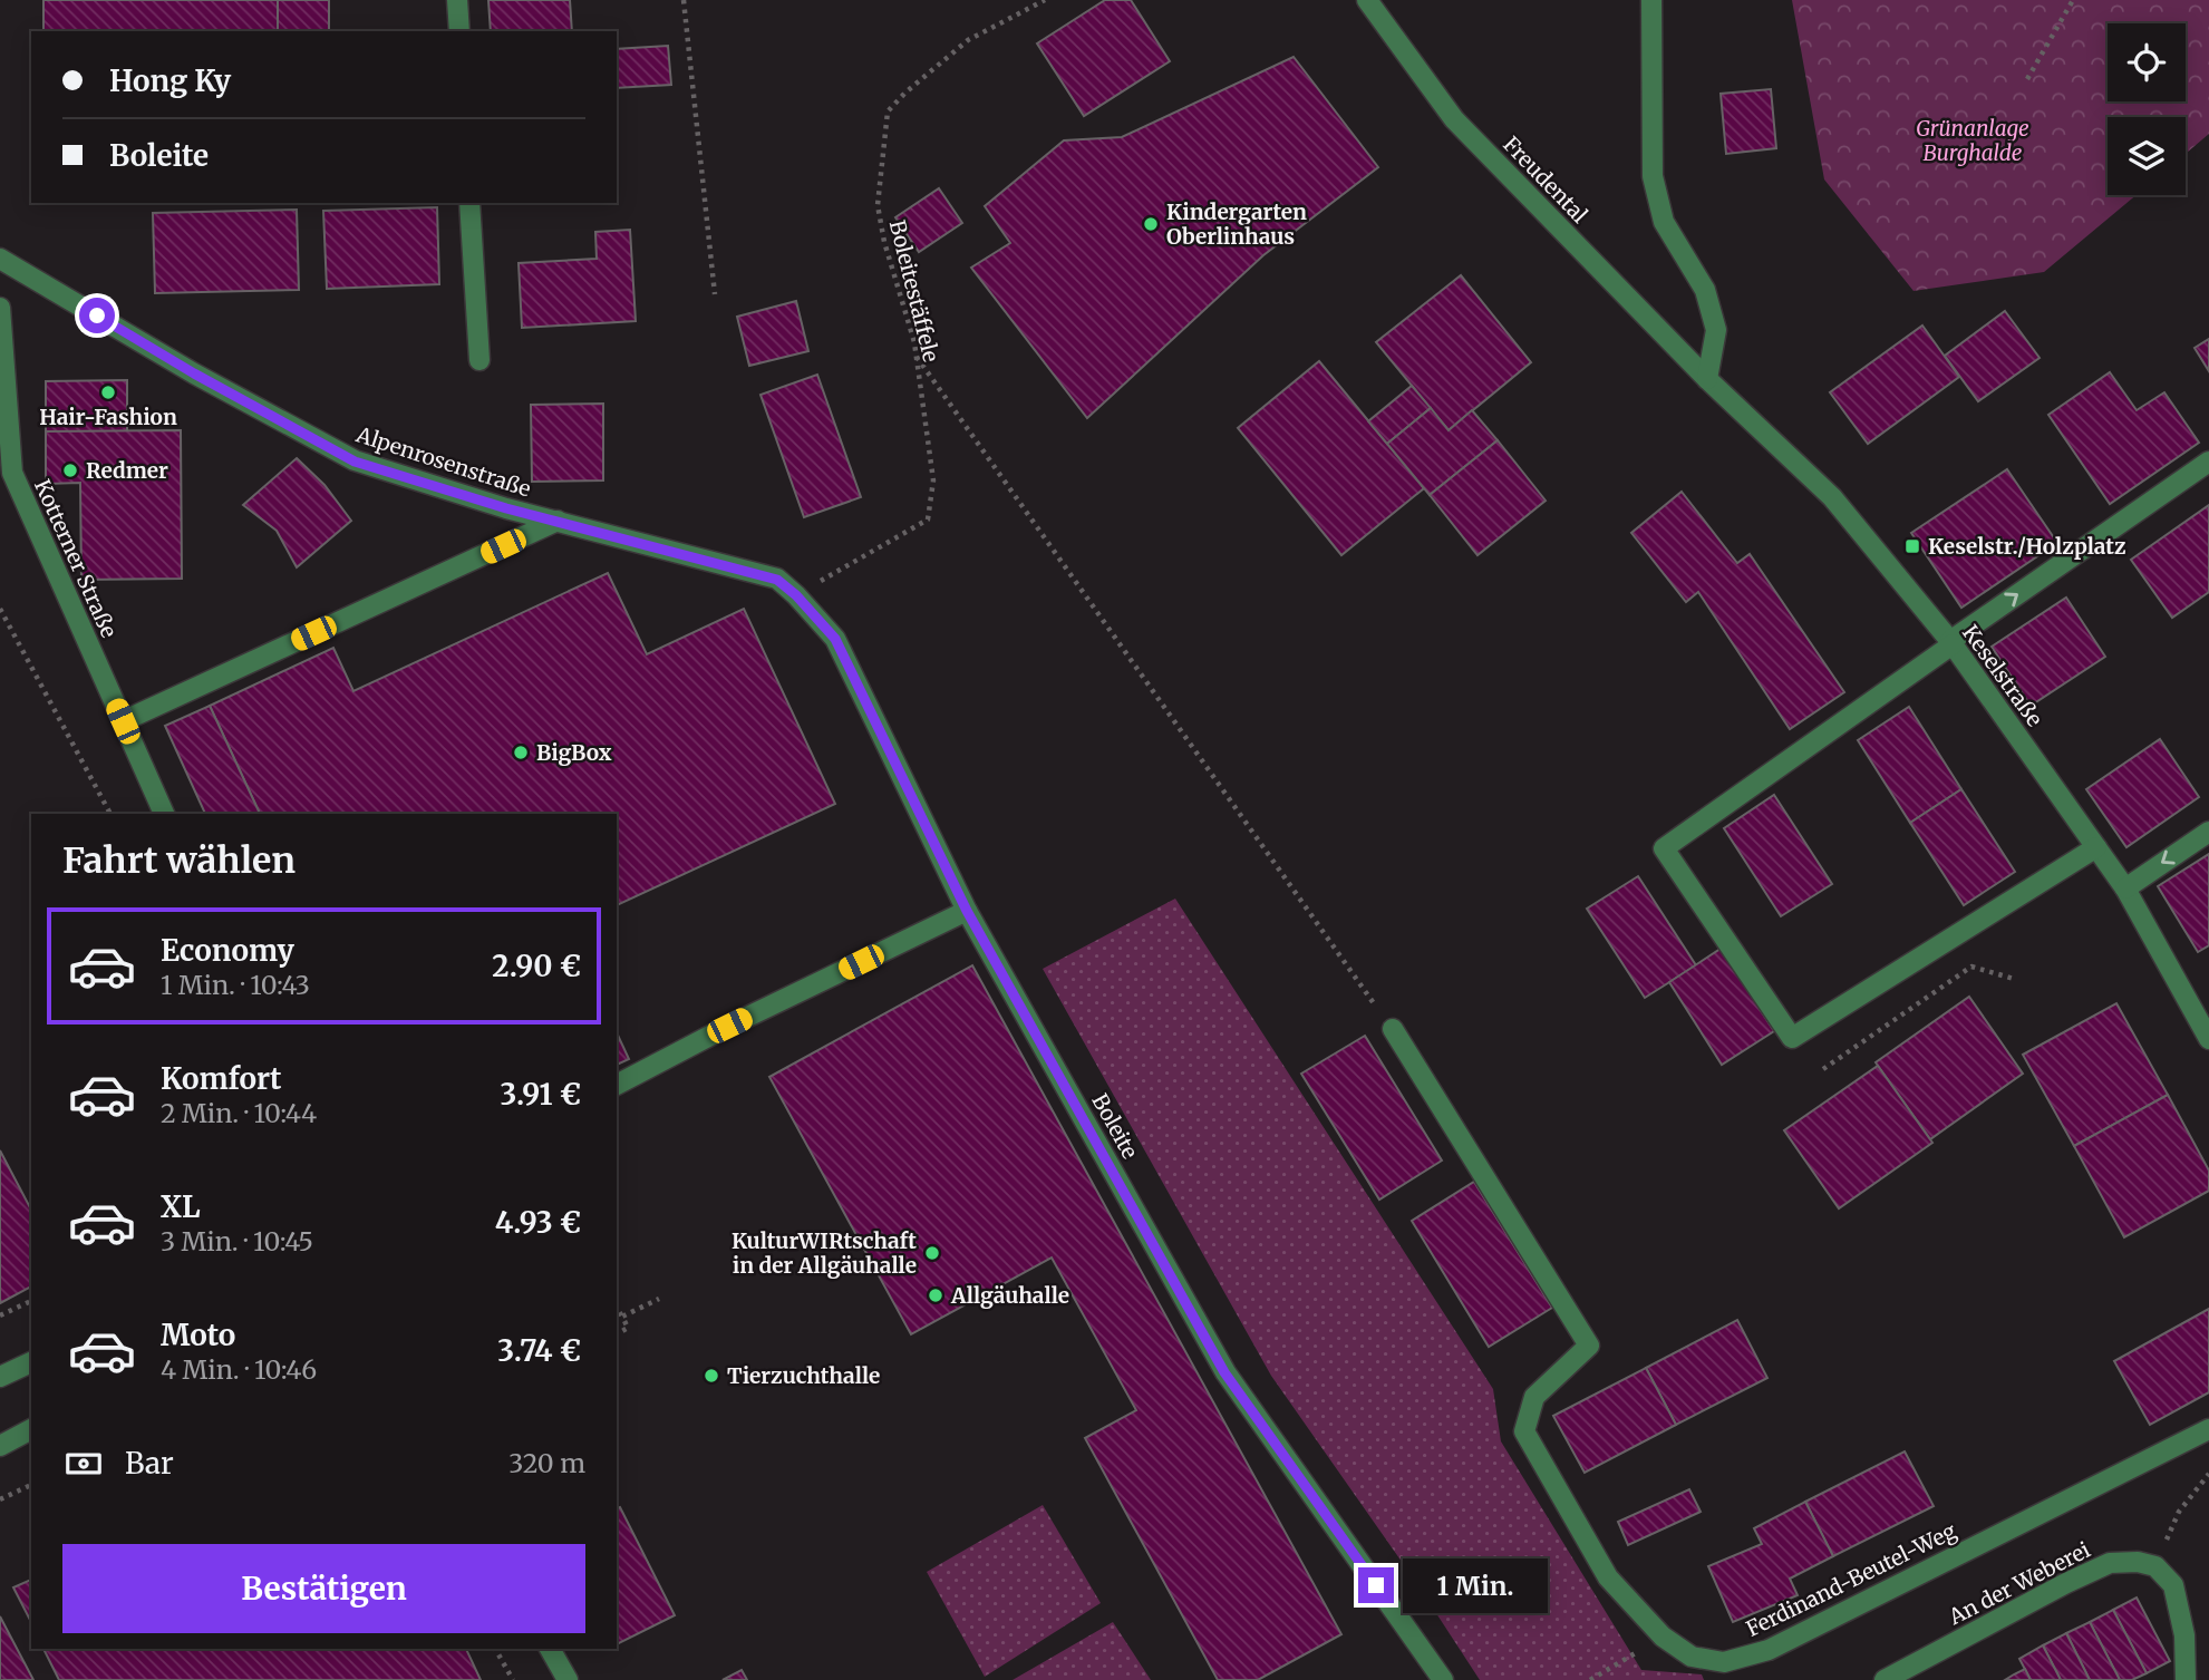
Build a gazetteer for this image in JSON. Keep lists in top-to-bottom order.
{
  "streets": {
    "street": [
      "Freudental",
      "Alpenrosenstraße",
      "Kotterner Straße",
      "Keselstraße",
      "Boleite",
      "Ferdinand-Beutel-Weg",
      "An der Weberei"
    ],
    "path": ["Boleitestäffele"]
  },
  "crossings": [
    ["Freudental", "Keselstraße"],
    ["Boleitestäffele", "Boleite"],
    ["Alpenrosenstraße", "Boleite"]
  ],
  "parks": ["Grünanlage Burghalde"],
  "places": {
    "other": [
      "Kindergarten Oberlinhaus",
      "Hair-Fashion",
      "Redmer",
      "BigBox",
      "KulturWIRtschaft in der Allgäuhalle",
      "Allgäuhalle",
      "Tierzuchthalle"
    ],
    "transit": ["Keselstr./Holzplatz"]
  },
  "page": {
    "banner": ["Hong Ky", "Boleite"],
    "heading": "Fahrt wählen",
    "list": [
      {
        "name": "Economy",
        "note": "1 Min. · 10:43",
        "value": "2.90 €"
      },
      {
        "name": "Komfort",
        "note": "2 Min. · 10:44",
        "value": "3.91 €"
      },
      {
        "name": "XL",
        "note": "3 Min. · 10:45",
        "value": "4.93 €"
      },
      {
        "name": "Moto",
        "note": "4 Min. · 10:46",
        "value": "3.74 €"
      }
    ],
    "pay": ["Bar", "320 m"],
    "buttons": "Bestätigen",
    "bubble": "1 Min."
  }
}
